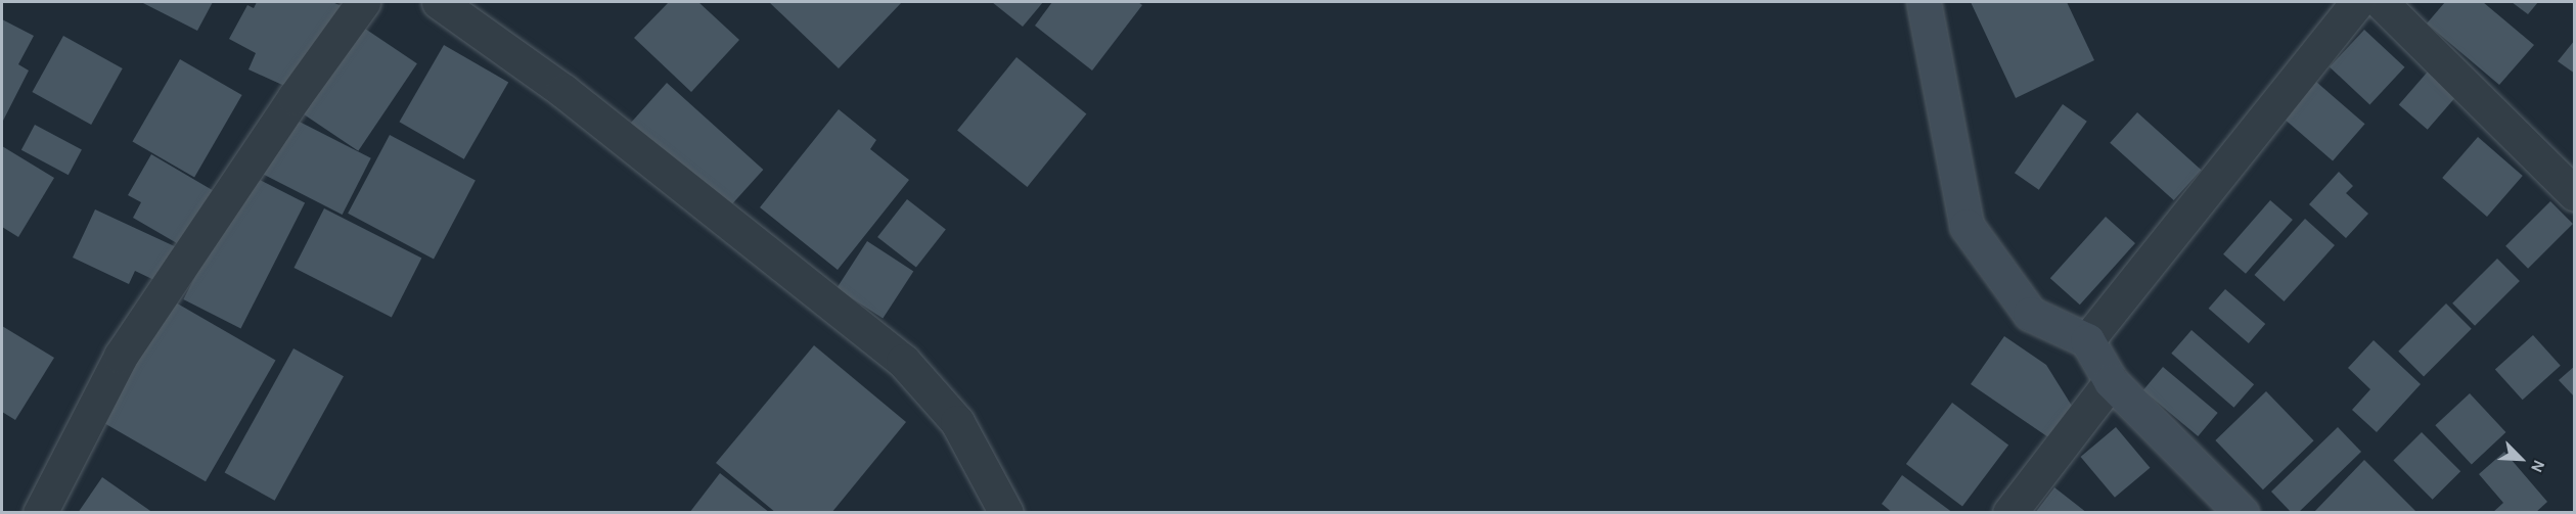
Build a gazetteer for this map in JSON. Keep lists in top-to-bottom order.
{
  "north": "bottom right"
}
